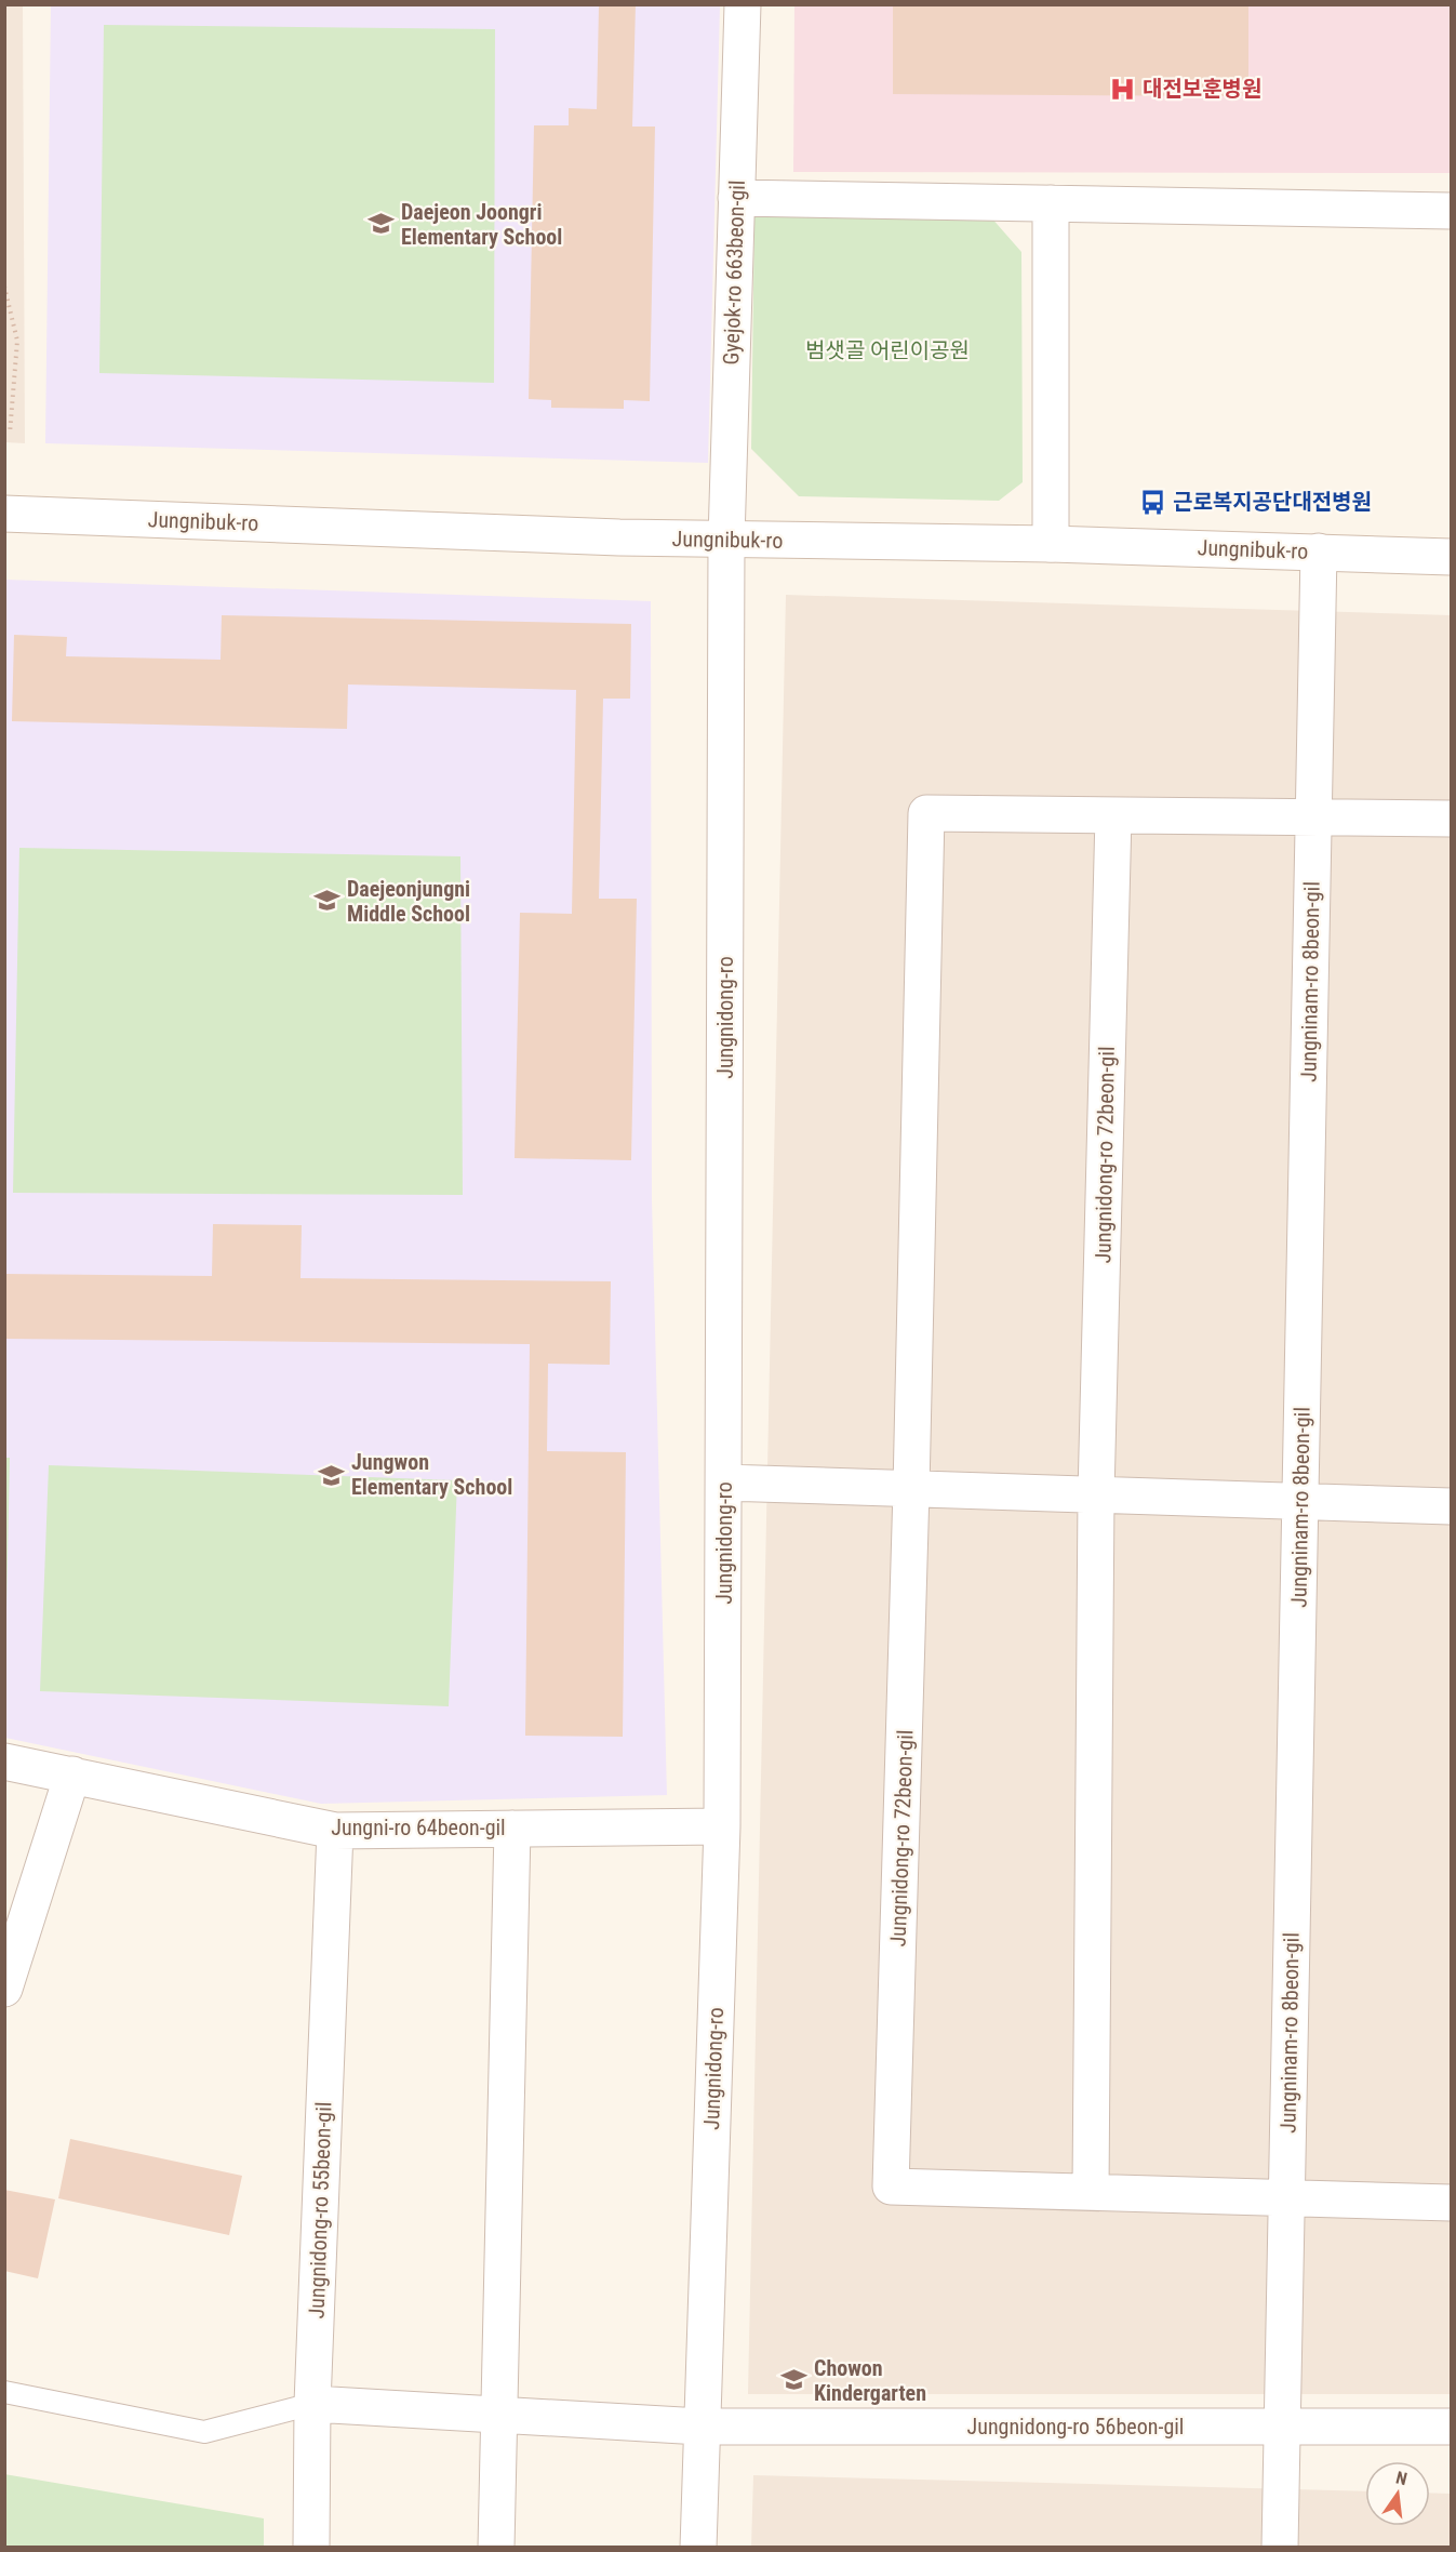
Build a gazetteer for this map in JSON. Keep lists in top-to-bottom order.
{
  "streets": {
    "street": [
      "Gyejok-ro 663beon-gil",
      "Jungnibuk-ro",
      "Jungninam-ro 8beon-gil",
      "Jungnidong-ro",
      "Jungnidong-ro 72beon-gil",
      "Jungni-ro 64beon-gil",
      "Jungnidong-ro 55beon-gil",
      "Jungnidong-ro 56beon-gil"
    ]
  },
  "crossings": [
    ["Gyejok-ro 663beon-gil", "Jungnibuk-ro"],
    ["Gyejok-ro 663beon-gil", "Jungnidong-ro"],
    ["Jungnibuk-ro", "Jungninam-ro 8beon-gil"],
    ["Jungnibuk-ro", "Jungnidong-ro"],
    ["Jungninam-ro 8beon-gil", "Jungnidong-ro 56beon-gil"],
    ["Jungnidong-ro", "Jungni-ro 64beon-gil"],
    ["Jungnidong-ro", "Jungnidong-ro 56beon-gil"],
    ["Jungni-ro 64beon-gil", "Jungnidong-ro 55beon-gil"]
  ],
  "parks": ["범샛골 어린이공원"],
  "places": {
    "hospital": ["대전보훈병원"],
    "school or university": [
      "Daejeon Joongri Elementary School",
      "Daejeonjungni Middle School",
      "Jungwon Elementary School",
      "Chowon Kindergarten"
    ],
    "bus stop": ["근로복지공단대전병원"]
  },
  "north": "top"
}
